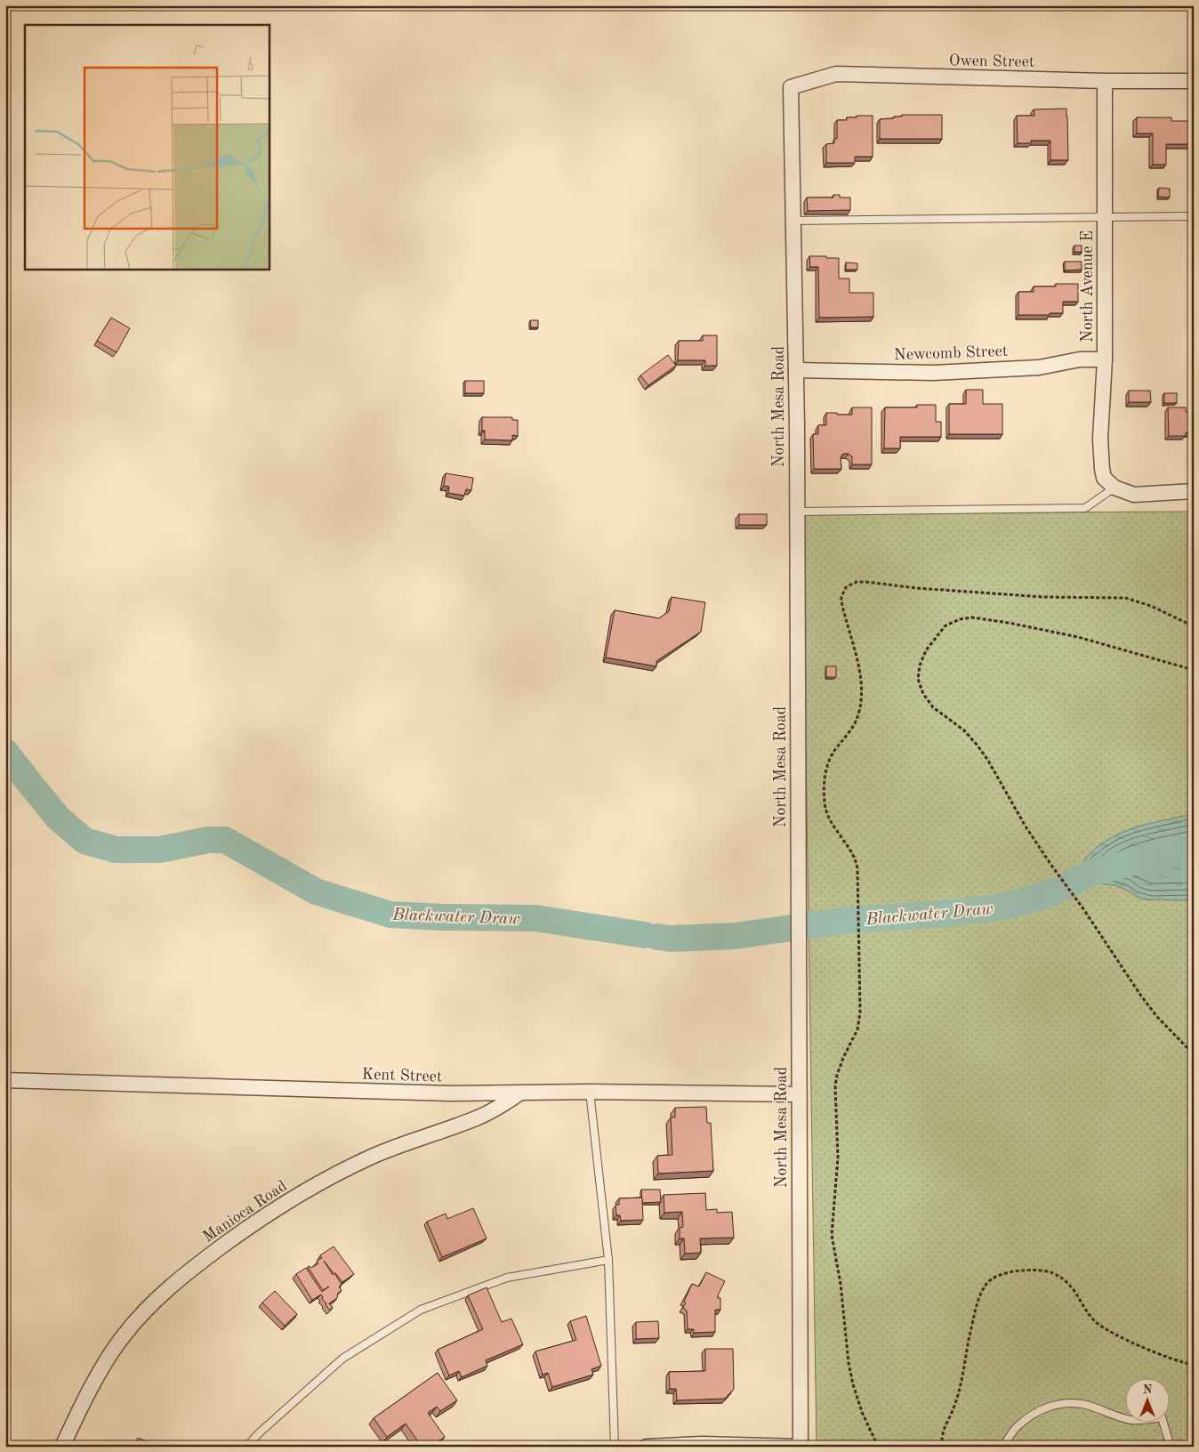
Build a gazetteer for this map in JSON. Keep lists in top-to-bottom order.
{
  "streets": {
    "street": [
      "Owen Street",
      "North Avenue E",
      "Newcomb Street",
      "North Mesa Road",
      "Kent Street",
      "Manioca Road"
    ]
  },
  "crossings": [
    ["Owen Street", "North Avenue E"],
    ["Owen Street", "North Mesa Road"],
    ["North Avenue E", "Newcomb Street"],
    ["Newcomb Street", "North Mesa Road"],
    ["North Mesa Road", "Kent Street"],
    ["Kent Street", "Manioca Road"]
  ],
  "water": ["Blackwater Draw"],
  "north": "top"
}
